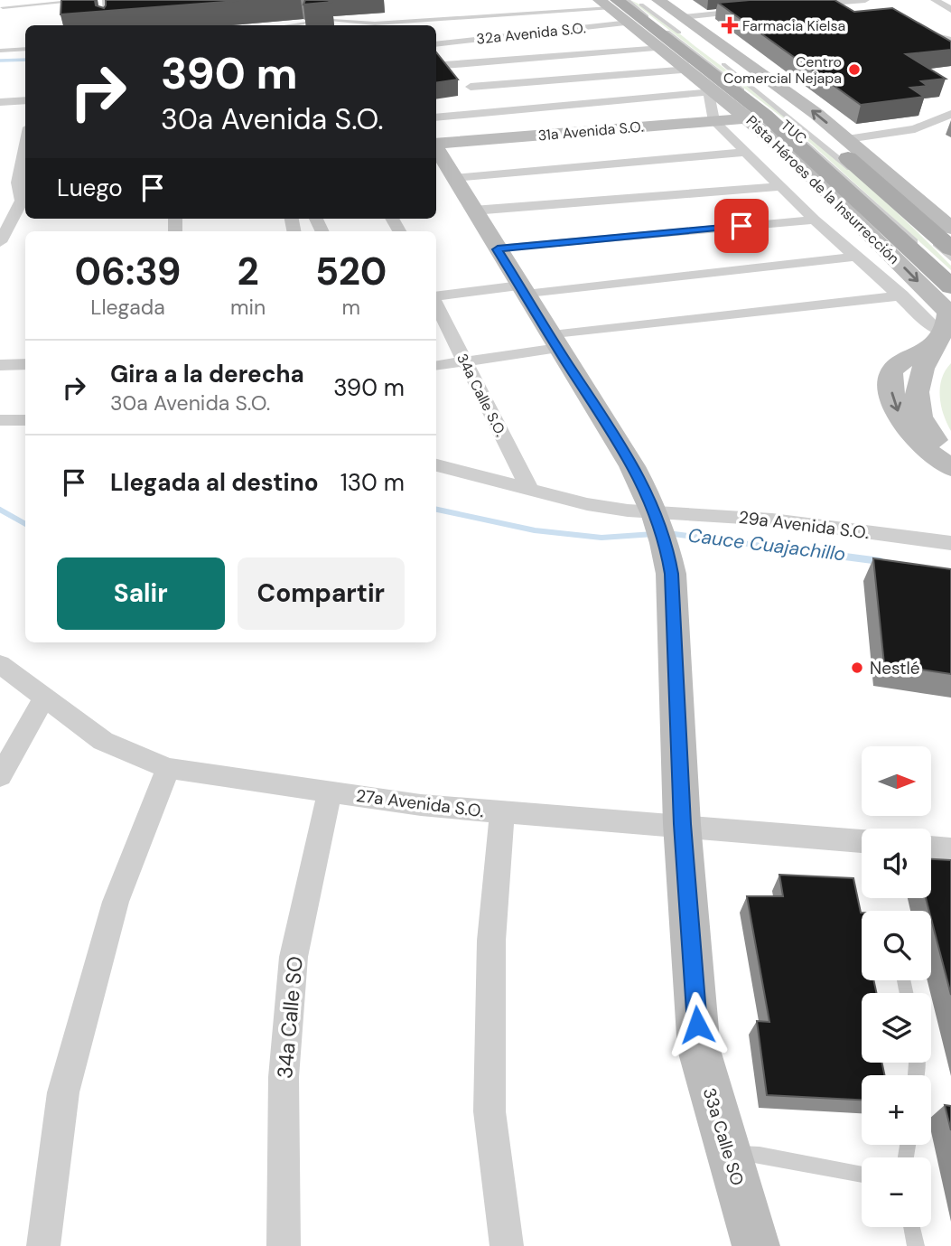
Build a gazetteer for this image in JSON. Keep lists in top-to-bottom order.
{
  "streets": {
    "main road": ["Pista Héroes de la Insurrección"],
    "street": [
      "32a Avenida S.O.",
      "31a Avenida S.O.",
      "34a Calle S.O.",
      "29a Avenida S.O.",
      "27a Avenida S.O.",
      "34a Calle SO",
      "33a Calle SO"
    ],
    "lane": ["TUC"]
  },
  "crossings": [
    ["32a Avenida S.O.", "TUC"],
    ["32a Avenida S.O.", "Pista Héroes de la Insurrección"],
    ["31a Avenida S.O.", "Pista Héroes de la Insurrección"],
    ["TUC", "Pista Héroes de la Insurrección"],
    ["34a Calle S.O.", "29a Avenida S.O."],
    ["29a Avenida S.O.", "33a Calle SO"],
    ["27a Avenida S.O.", "34a Calle SO"],
    ["27a Avenida S.O.", "33a Calle SO"]
  ],
  "water": ["Cauce Cuajachillo"],
  "places": {
    "health": ["Farmacia Kielsa"],
    "other": ["Centro Comercial Nejapa", "Nestlé"]
  },
  "north": "right",
  "page": {
    "turn": ["390 m", "30a Avenida S.O."],
    "then": "Luego",
    "eta": [
      "06:39",
      "Llegada",
      "2",
      "min",
      "520",
      "m"
    ],
    "list": [
      {
        "name": "Gira a la derecha",
        "note": "30a Avenida S.O.",
        "value": "390 m"
      },
      {
        "name": "Llegada al destino",
        "value": "130 m"
      }
    ],
    "buttons": ["Salir", "Compartir"],
    "map_buttons": ["+", "−"]
  }
}
